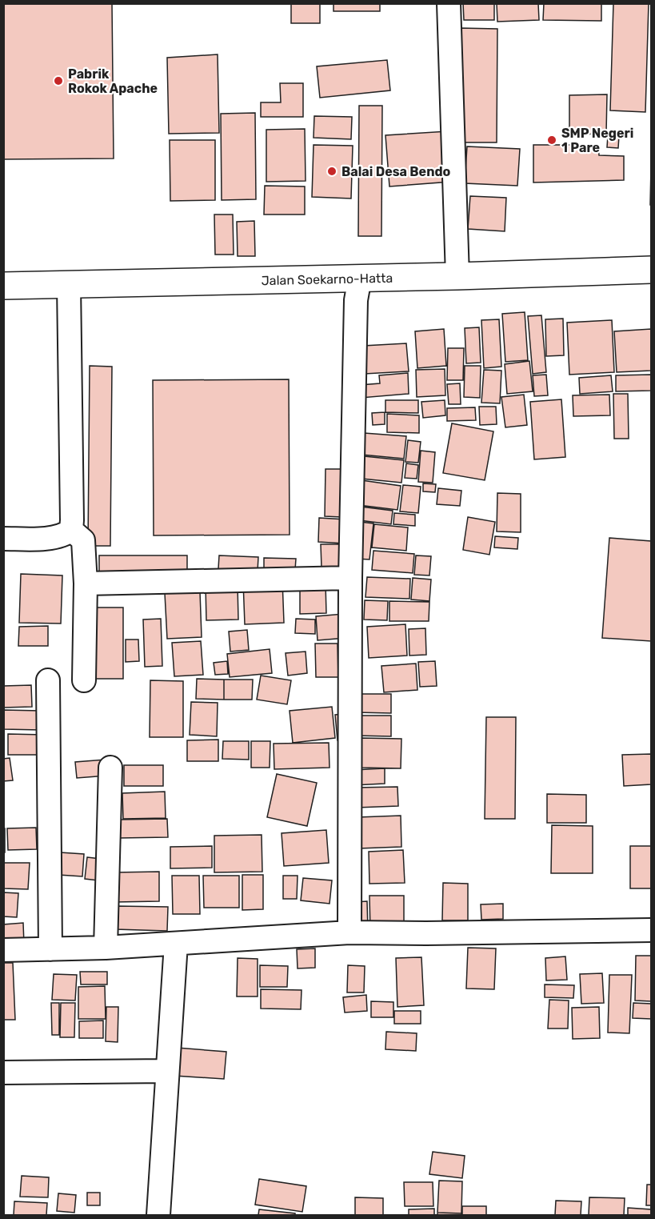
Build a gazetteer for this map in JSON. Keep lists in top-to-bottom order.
{
  "streets": {
    "main road": ["Jalan Soekarno-Hatta"]
  },
  "places": ["Pabrik Rokok Apache", "SMP Negeri 1 Pare", "Balai Desa Bendo"]
}
